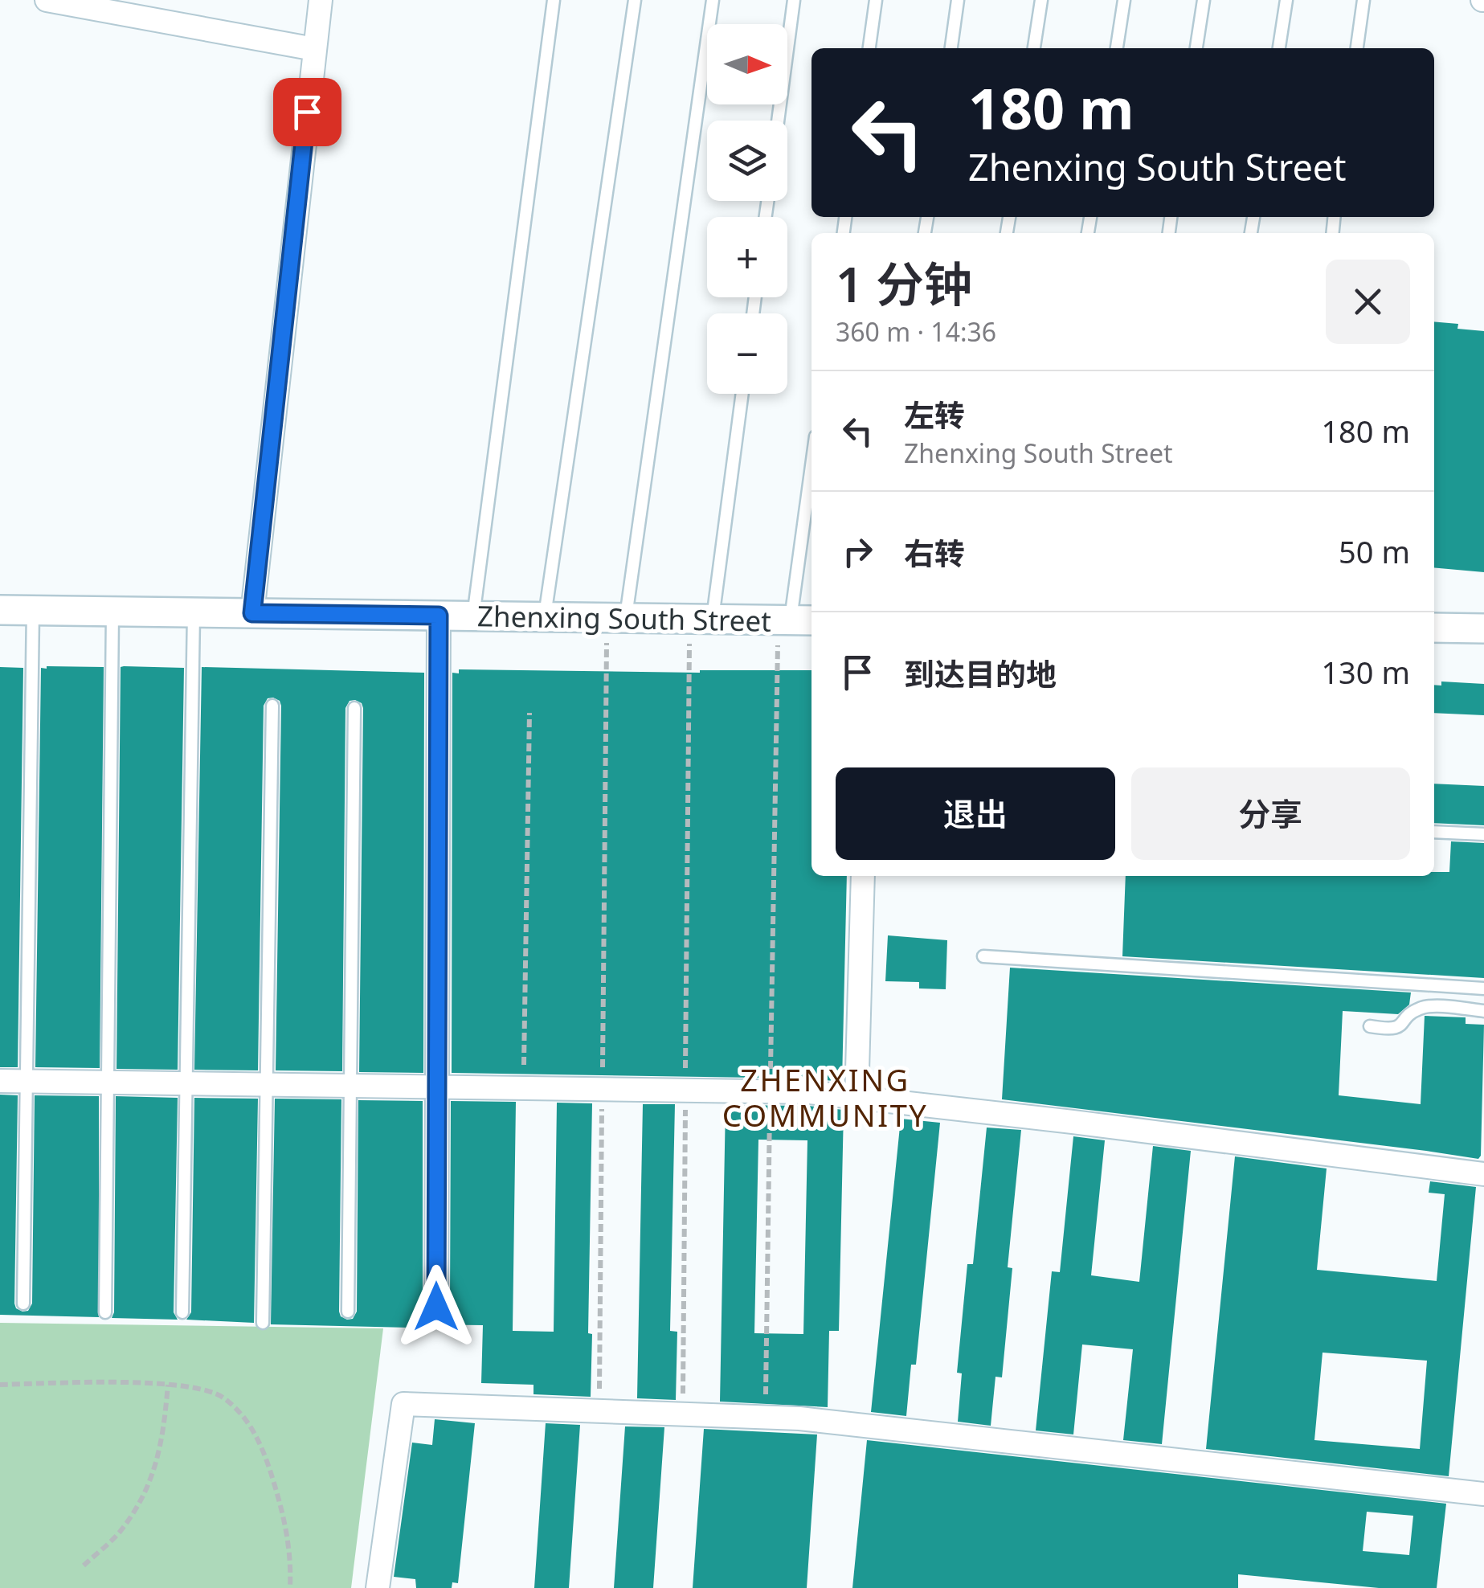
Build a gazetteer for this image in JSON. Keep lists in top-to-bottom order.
{
  "streets": {
    "street": ["Zhenxing South Street"]
  },
  "districts": ["ZHENXING COMMUNITY"],
  "north": "right",
  "page": {
    "map_buttons": ["+", "−"],
    "turn": ["180 m", "Zhenxing South Street"],
    "heading": ["1 分钟", "360 m · 14:36"],
    "list": [
      {
        "name": "左转",
        "note": "Zhenxing South Street",
        "value": "180 m"
      },
      {
        "name": "右转",
        "value": "50 m"
      },
      {
        "name": "到达目的地",
        "value": "130 m"
      }
    ],
    "buttons": ["退出", "分享"]
  }
}
